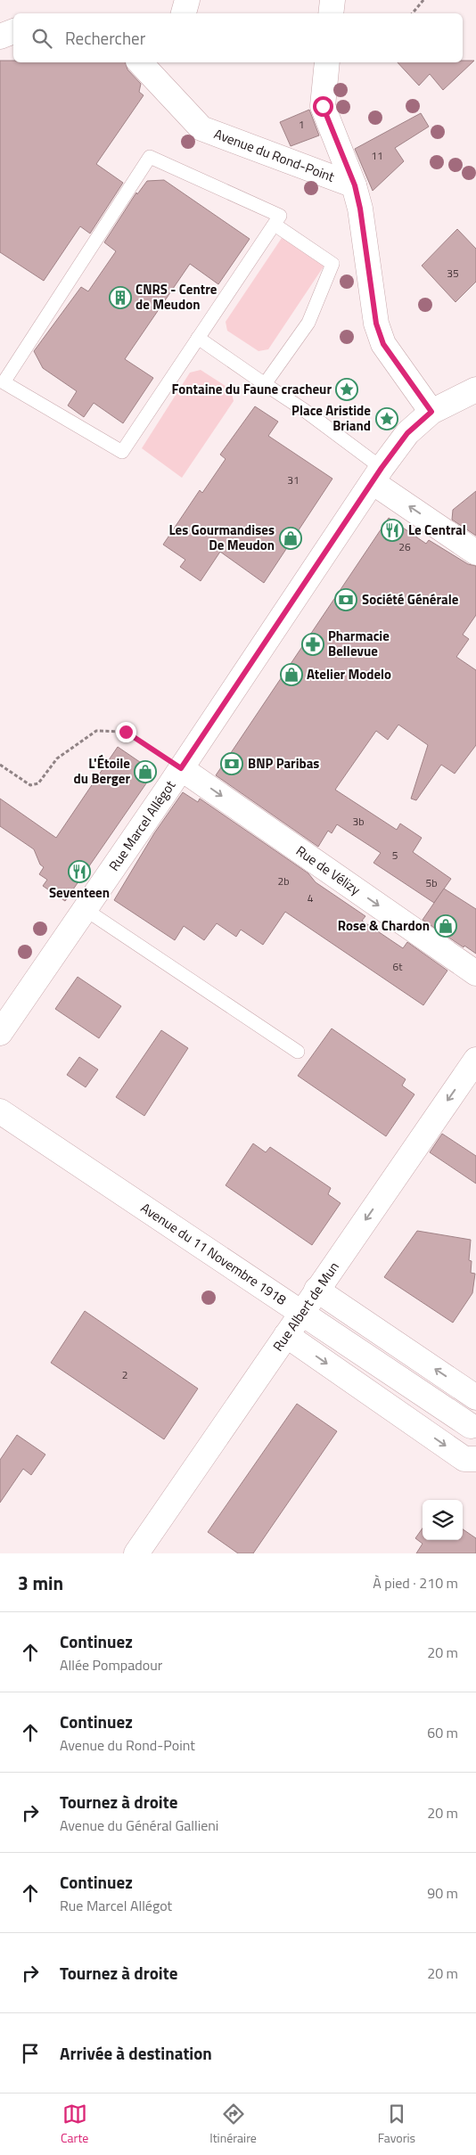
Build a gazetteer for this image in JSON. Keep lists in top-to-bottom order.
{
  "streets": {
    "street": [
      "Avenue du Rond-Point",
      "Rue Marcel Allégot",
      "Rue de Vélizy",
      "Avenue du 11 Novembre 1918",
      "Rue Albert de Mun"
    ]
  },
  "crossings": [
    ["Rue Marcel Allégot", "Rue de Vélizy"],
    ["Avenue du 11 Novembre 1918", "Rue Albert de Mun"]
  ],
  "one_way": ["Rue de Vélizy", "Rue Albert de Mun"],
  "places": {
    "building": ["CNRS - Centre de Meudon"],
    "place": ["Fontaine du Faune cracheur", "Place Aristide Briand"],
    "restaurant": ["Le Central", "Seventeen"],
    "shop": [
      "Les Gourmandises De Meudon",
      "Atelier Modelo",
      "L'Étoile du Berger",
      "Rose & Chardon"
    ],
    "bank": ["Société Générale", "BNP Paribas"],
    "pharmacy": ["Pharmacie Bellevue"]
  },
  "house_numbers": [
    "1",
    "11",
    "35",
    "31",
    "26",
    "3b",
    "5",
    "2b",
    "5b",
    "4",
    "6t",
    "2"
  ],
  "page": {
    "search": "Rechercher",
    "heading": ["3 min", "À pied · 210 m"],
    "list": [
      ["Continuez", "Allée Pompadour", "20 m"],
      ["Continuez", "Avenue du Rond-Point", "60 m"],
      ["Tournez à droite", "Avenue du Général Gallieni", "20 m"],
      ["Continuez", "Rue Marcel Allégot", "90 m"],
      ["Tournez à droite", "20 m"],
      "Arrivée à destination"
    ],
    "nav": ["Carte", "Itinéraire", "Favoris"]
  }
}
